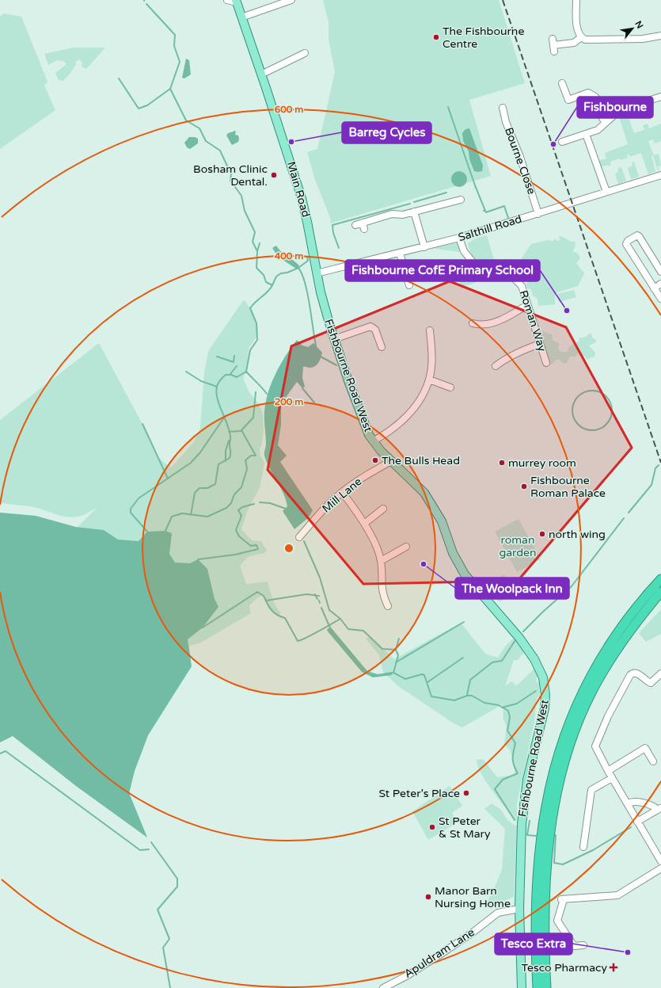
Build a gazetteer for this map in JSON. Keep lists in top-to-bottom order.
{
  "streets": {
    "main road": ["Main Road", "Fishbourne Road West"],
    "street": [
      "Bourne Close",
      "Salthill Road",
      "Roman Way",
      "Mill Lane",
      "Apuldram Lane"
    ]
  },
  "crossings": [
    ["Bourne Close", "Salthill Road"],
    ["Main Road", "Salthill Road"],
    ["Main Road", "Fishbourne Road West"],
    ["Salthill Road", "Roman Way"],
    ["Salthill Road", "Fishbourne Road West"],
    ["Fishbourne Road West", "Mill Lane"],
    ["Fishbourne Road West", "Apuldram Lane"]
  ],
  "parks": ["roman garden"],
  "places": {
    "other": [
      "The Fishbourne Centre",
      "Barreg Cycles",
      "Fishbourne",
      "Bosham Clinic Dental.",
      "Fishbourne CofE Primary School",
      "The Bulls Head",
      "murrey room",
      "Fishbourne Roman Palace",
      "north wing",
      "The Woolpack Inn",
      "St Peter’s Place",
      "St Peter & St Mary",
      "Manor Barn Nursing Home",
      "Tesco Extra"
    ],
    "health": ["Tesco Pharmacy"]
  },
  "north": "top right",
  "rings": ["600 m", "400 m", "200 m"]
}
